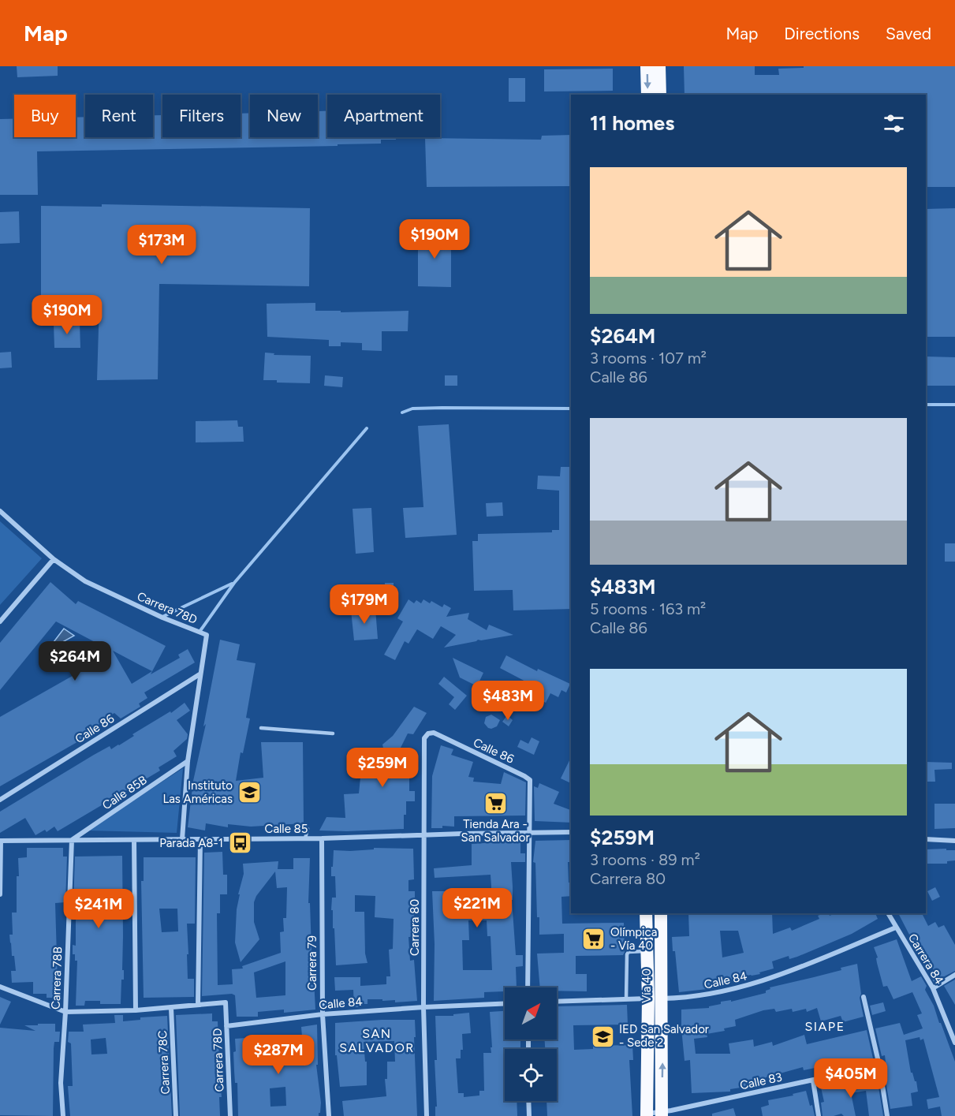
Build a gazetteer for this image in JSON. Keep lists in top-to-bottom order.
{
  "streets": {
    "highway": ["Vía 40"],
    "street": [
      "Carrera 78D",
      "Calle 86",
      "Calle 85B",
      "Calle 85",
      "Carrera 80",
      "Carrera 84",
      "Carrera 79",
      "Carrera 78B",
      "Calle 84",
      "Carrera 78C",
      "Calle 83"
    ]
  },
  "crossings": [
    ["Carrera 78D", "Calle 86"],
    ["Carrera 78D", "Calle 85B"],
    ["Carrera 78D", "Calle 85"],
    ["Carrera 78D", "Calle 84"],
    ["Calle 86", "Calle 85"],
    ["Calle 86", "Carrera 80"],
    ["Calle 85B", "Calle 85"],
    ["Calle 85B", "Carrera 78B"],
    ["Calle 85", "Carrera 80"],
    ["Calle 85", "Carrera 79"],
    ["Calle 85", "Carrera 78B"],
    ["Carrera 80", "Calle 84"],
    ["Carrera 84", "Calle 84"],
    ["Carrera 79", "Calle 84"],
    ["Calle 84", "Vía 40"],
    ["Vía 40", "Calle 83"]
  ],
  "districts": ["SIAPE", "SAN SALVADOR"],
  "places": {
    "school or university": ["Instituto Las Américas", "IED San Salvador - Sede 2"],
    "supermarket": ["Tienda Ara - San Salvador", "Olímpica - Vía 40"],
    "bus stop": ["Parada A8-1"]
  },
  "north": "top right",
  "page": {
    "header": "Map",
    "nav": ["Map", "Directions", "Saved"],
    "chip": [
      "Buy",
      "Rent",
      "Filters",
      "New",
      "Apartment"
    ],
    "heading": "11 homes",
    "list": [
      {
        "name": "$264M",
        "note": "3 rooms · 107 m² · Calle 86"
      },
      {
        "name": "$483M",
        "note": "5 rooms · 163 m² · Calle 86"
      },
      {
        "name": "$259M",
        "note": "3 rooms · 89 m² · Carrera 80"
      }
    ],
    "price": [
      "$190M",
      "$173M",
      "$190M",
      "$179M",
      "$264M",
      "$483M",
      "$259M",
      "$221M",
      "$241M",
      "$287M",
      "$405M"
    ]
  }
}
